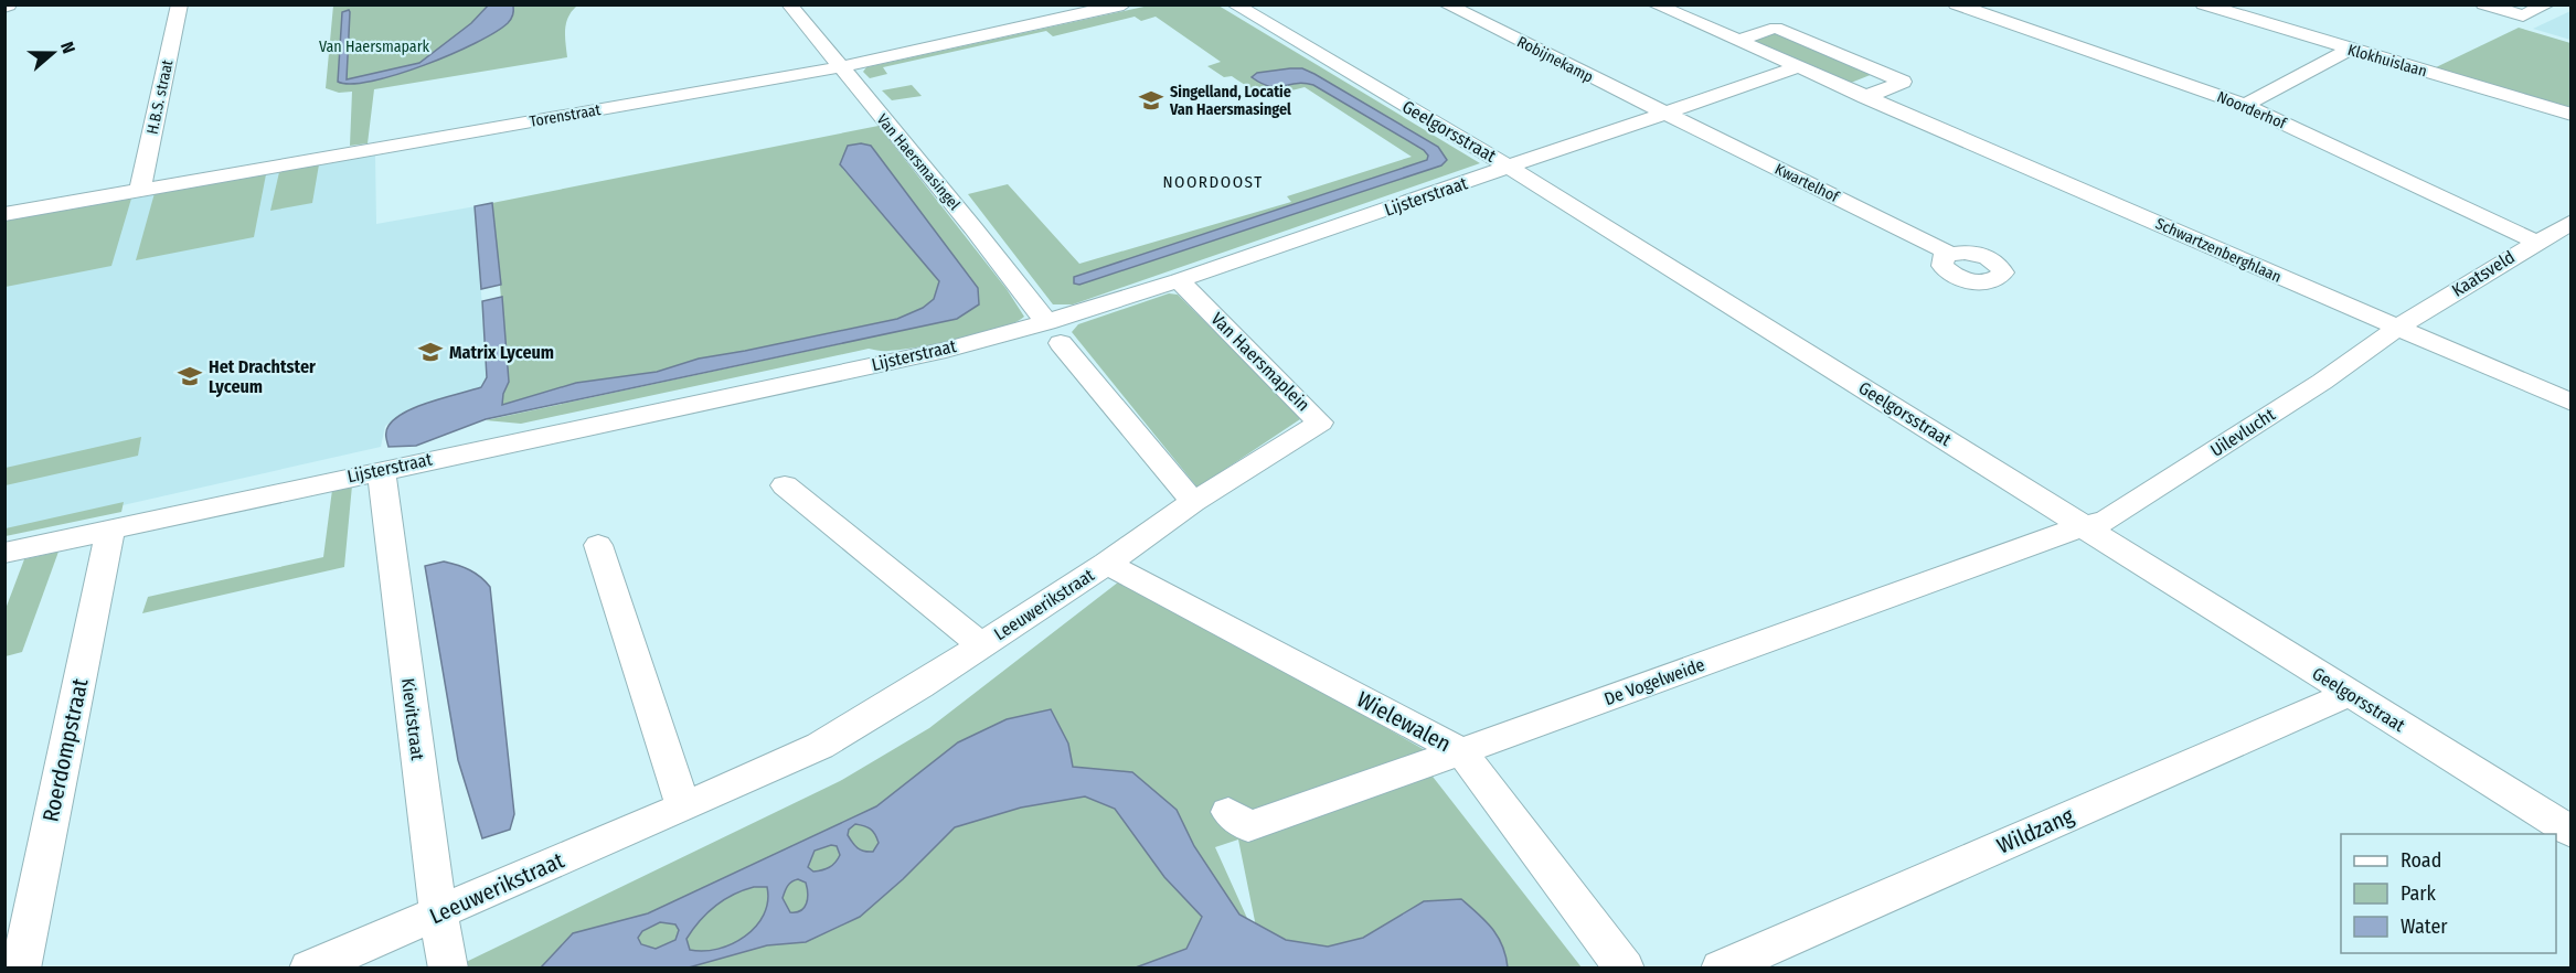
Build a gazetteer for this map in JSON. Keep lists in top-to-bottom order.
{
  "streets": {
    "street": [
      "Robijnekamp",
      "Klokhuislaan",
      "H.B.S. straat",
      "Noorderhof",
      "Torenstraat",
      "Geelgorsstraat",
      "Van Haersmasingel",
      "Kwartelhof",
      "Lijsterstraat",
      "Schwartzenberghlaan",
      "Kaatsveld",
      "Van Haersmaplein",
      "Uilevlucht",
      "Leeuwerikstraat",
      "De Vogelweide",
      "Kievitstraat",
      "Wielewalen",
      "Roerdompstraat",
      "Wildzang"
    ]
  },
  "crossings": [
    ["Robijnekamp", "Kwartelhof"],
    ["Robijnekamp", "Lijsterstraat"],
    ["H.B.S. straat", "Torenstraat"],
    ["Noorderhof", "Kaatsveld"],
    ["Torenstraat", "Van Haersmasingel"],
    ["Geelgorsstraat", "Lijsterstraat"],
    ["Geelgorsstraat", "Uilevlucht"],
    ["Geelgorsstraat", "De Vogelweide"],
    ["Geelgorsstraat", "Wildzang"],
    ["Van Haersmasingel", "Lijsterstraat"],
    ["Kwartelhof", "Lijsterstraat"],
    ["Lijsterstraat", "Schwartzenberghlaan"],
    ["Lijsterstraat", "Van Haersmaplein"],
    ["Lijsterstraat", "Kievitstraat"],
    ["Lijsterstraat", "Roerdompstraat"],
    ["Schwartzenberghlaan", "Kaatsveld"],
    ["Schwartzenberghlaan", "Uilevlucht"],
    ["Kaatsveld", "Uilevlucht"],
    ["Van Haersmaplein", "Leeuwerikstraat"],
    ["Van Haersmaplein", "Wielewalen"],
    ["Uilevlucht", "De Vogelweide"],
    ["Leeuwerikstraat", "Kievitstraat"],
    ["Leeuwerikstraat", "Wielewalen"],
    ["De Vogelweide", "Wielewalen"]
  ],
  "districts": ["NOORDOOST"],
  "parks": ["Van Haersmapark"],
  "places": {
    "school or university": ["Singelland, Locatie Van Haersmasingel", "Matrix Lyceum", "Het Drachtster Lyceum"]
  },
  "legend": ["Road", "Park", "Water"],
  "north": "right"
}
